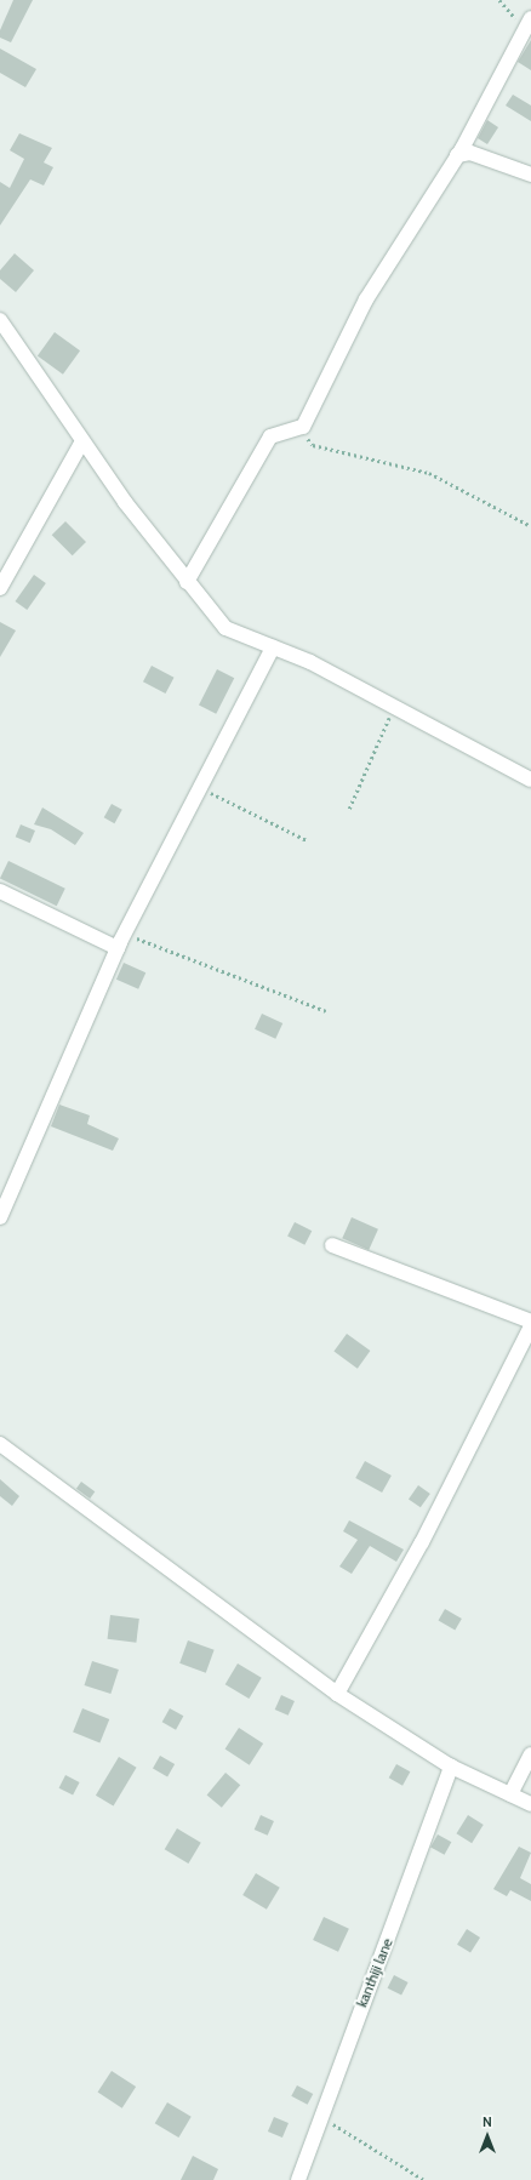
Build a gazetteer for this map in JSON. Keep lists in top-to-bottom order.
{
  "streets": {
    "street": ["kanthiji lane"]
  },
  "north": "top"
}
